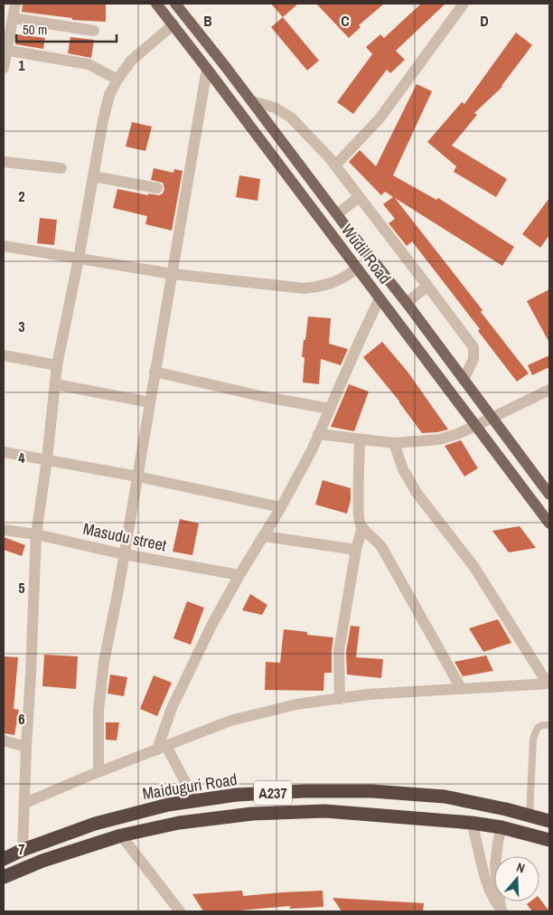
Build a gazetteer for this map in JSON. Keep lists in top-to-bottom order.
{
  "streets": {
    "highway": ["Maiduguri Road", "A237"],
    "main road": ["Wudil Road"],
    "street": ["Masudu street"]
  },
  "scale_bar": "50 m",
  "north": "top",
  "grid": {
    "columns": ["B", "C", "D"],
    "rows": [
      "1",
      "2",
      "3",
      "4",
      "5",
      "6",
      "7"
    ]
  }
}
